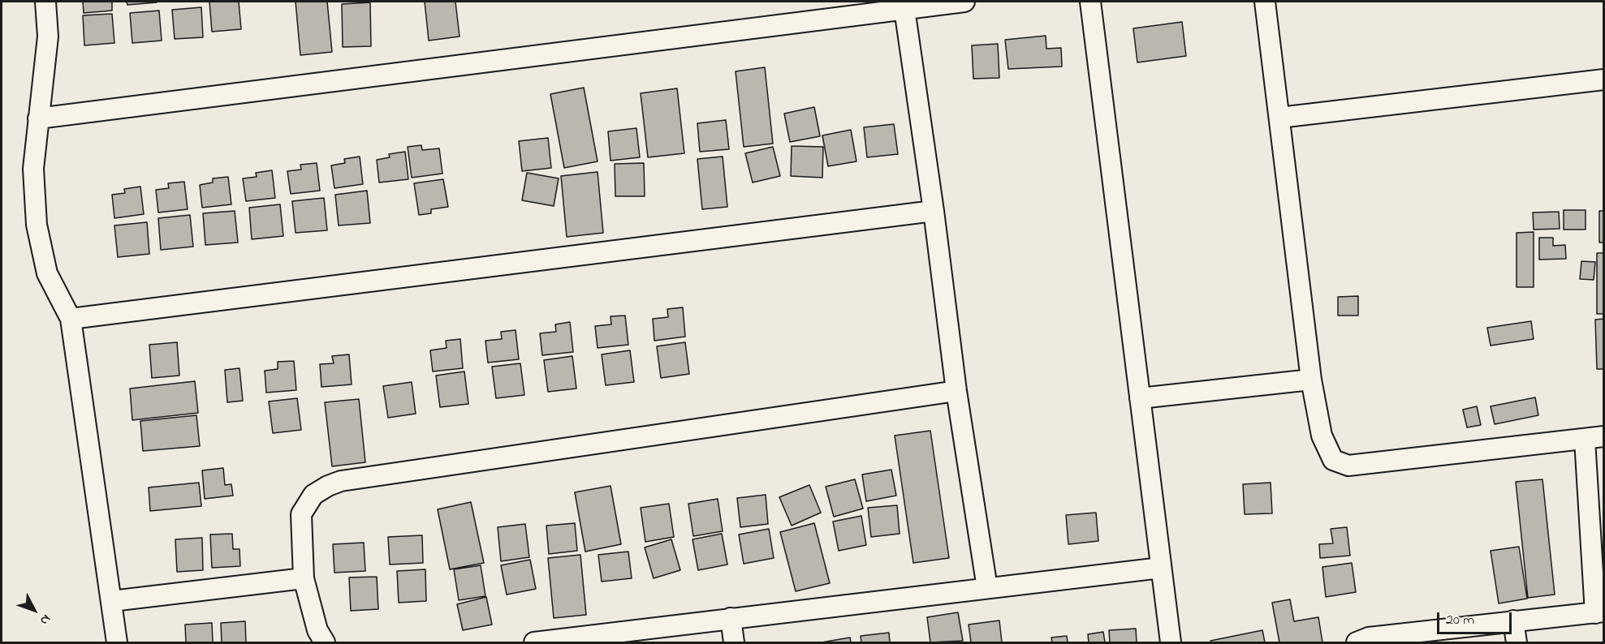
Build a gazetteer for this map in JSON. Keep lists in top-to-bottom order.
{
  "scale_bar": "20 m",
  "north": "bottom right"
}
